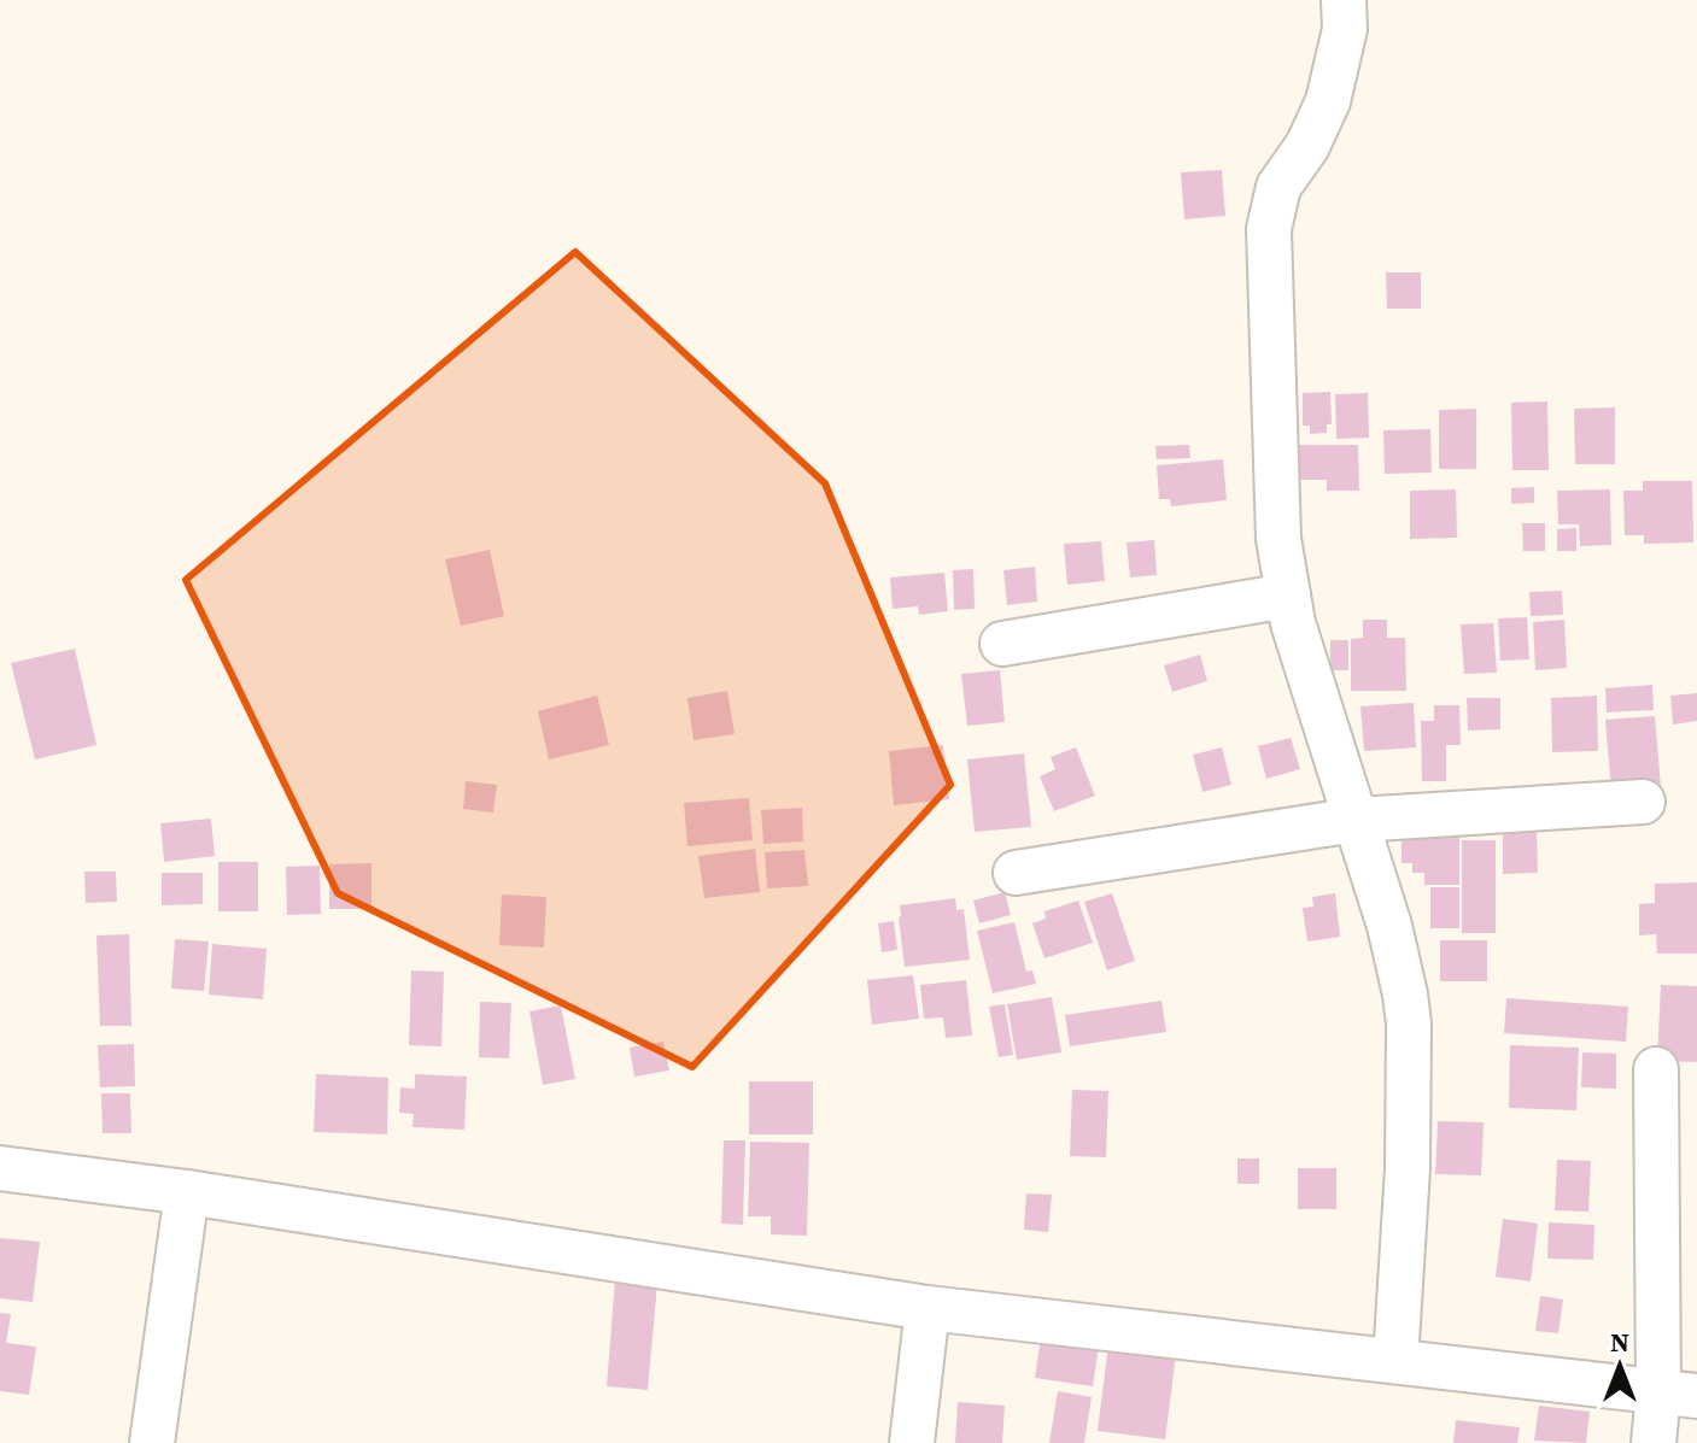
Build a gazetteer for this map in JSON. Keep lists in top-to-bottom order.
{
  "north": "top"
}
